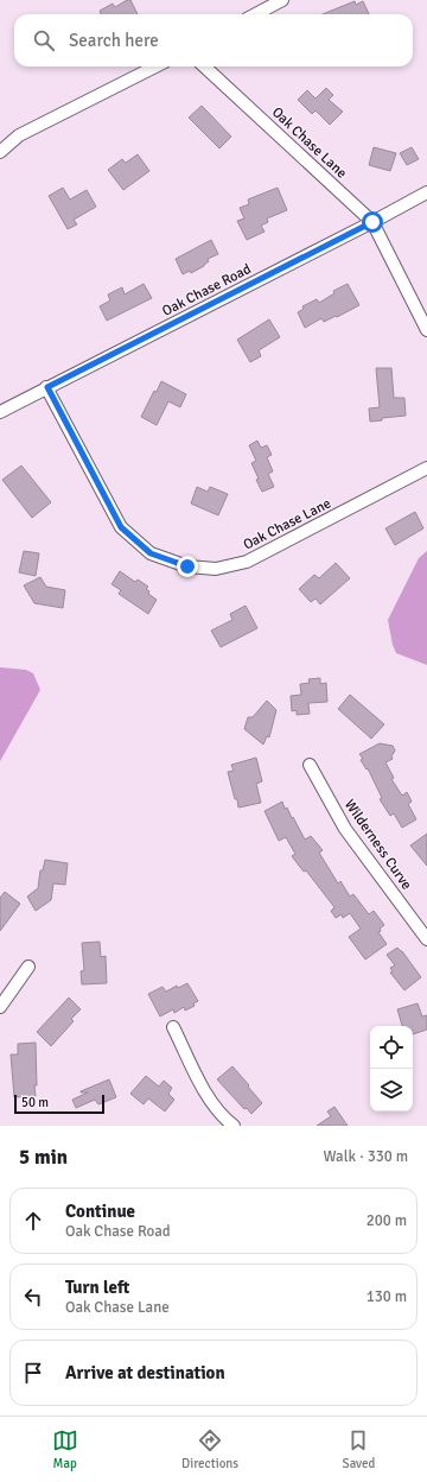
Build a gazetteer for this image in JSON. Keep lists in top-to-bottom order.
{
  "streets": {
    "street": ["Oak Chase Lane", "Oak Chase Road", "Wilderness Curve"]
  },
  "crossings": [
    ["Oak Chase Lane", "Oak Chase Road"]
  ],
  "scale_bar": "50 m",
  "page": {
    "search": "Search here",
    "scale": "50 m",
    "heading": ["5 min", "Walk · 330 m"],
    "list": [
      ["Continue", "Oak Chase Road", "200 m"],
      ["Turn left", "Oak Chase Lane", "130 m"],
      "Arrive at destination"
    ],
    "nav": ["Map", "Directions", "Saved"]
  }
}
